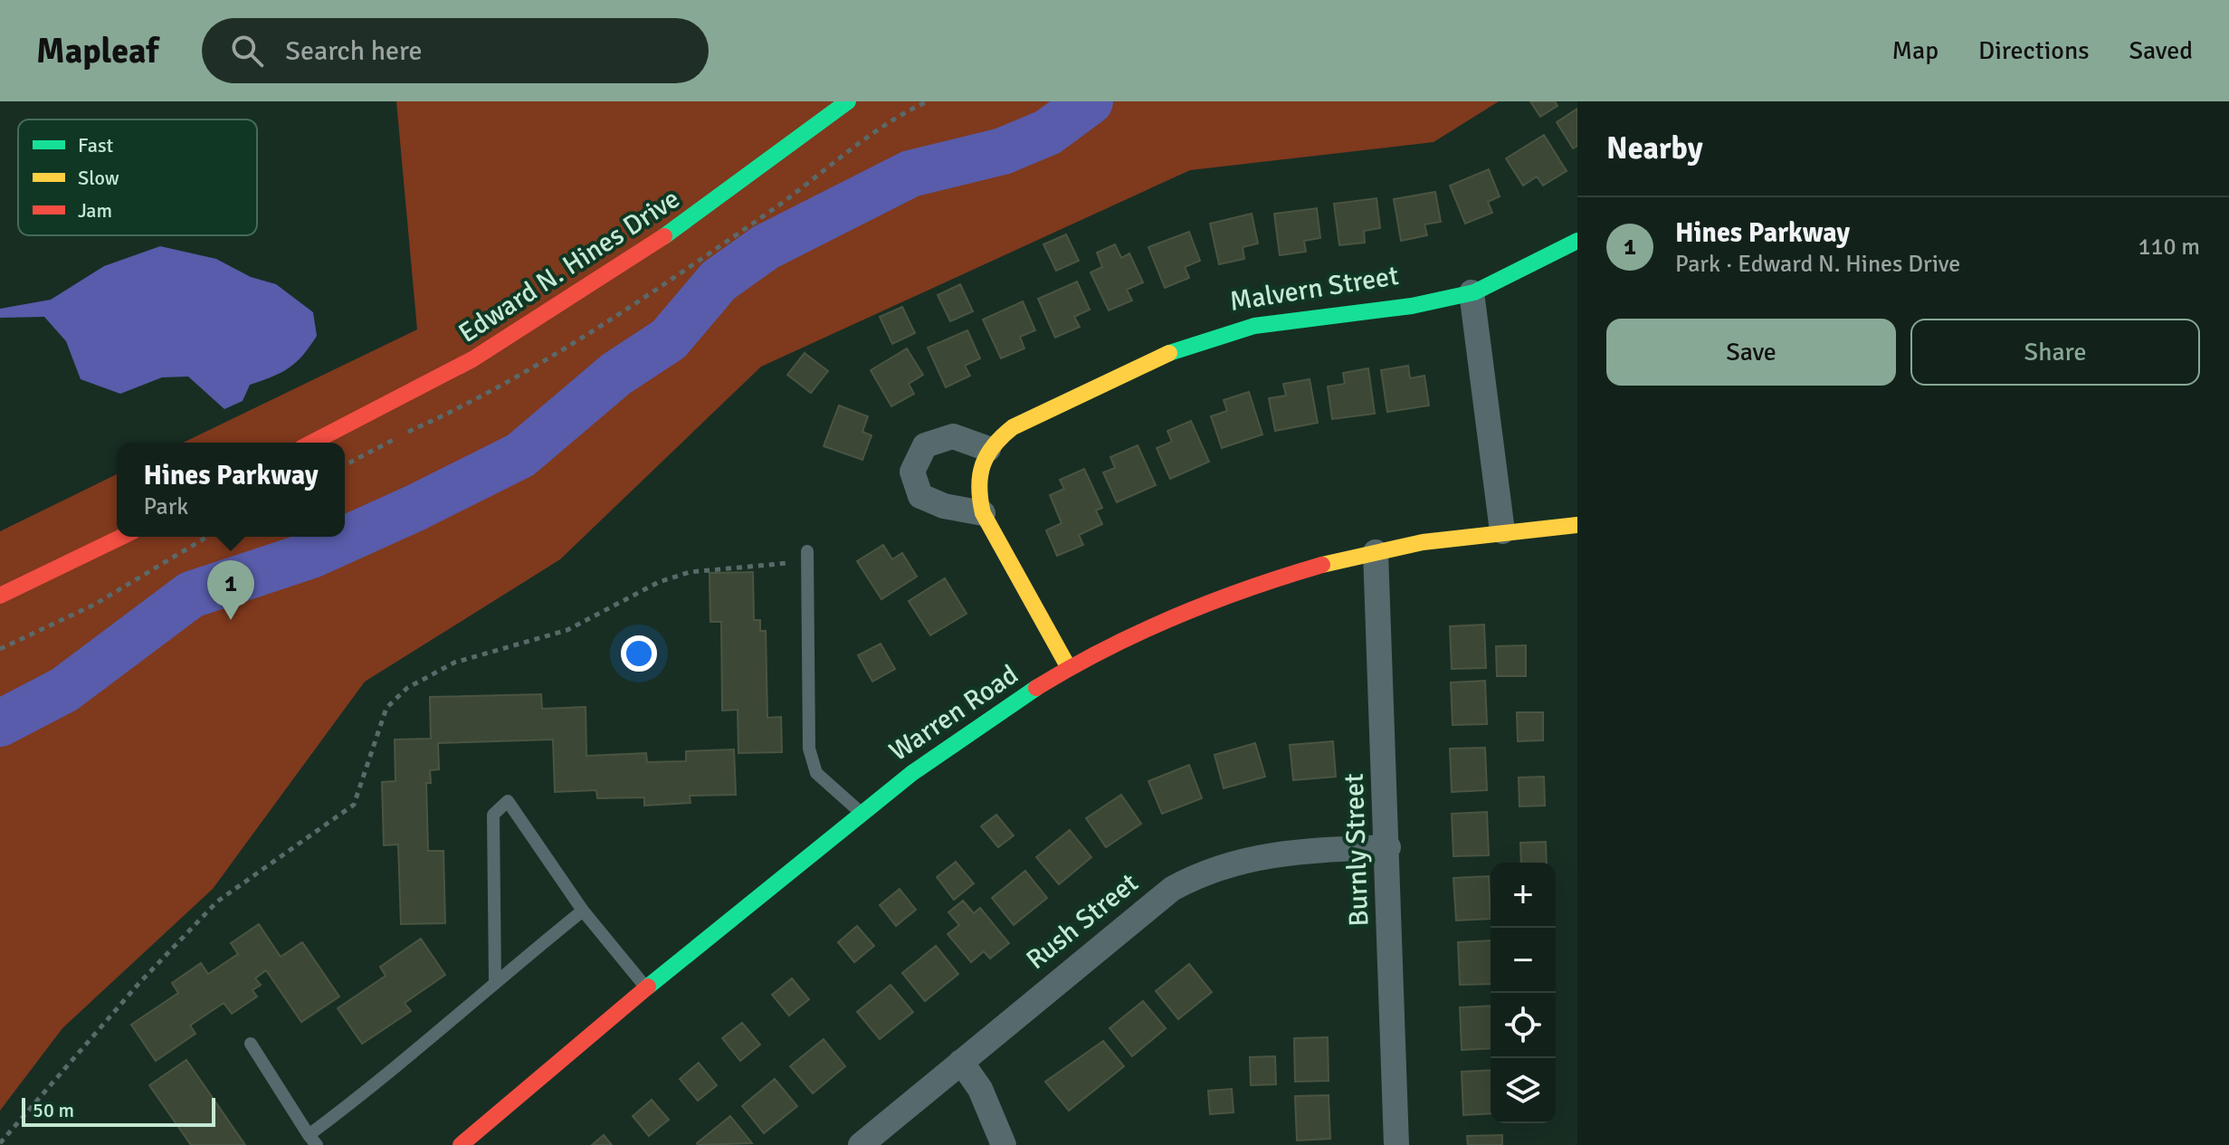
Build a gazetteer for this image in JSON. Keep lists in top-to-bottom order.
{
  "streets": {
    "street": [
      "Edward N. Hines Drive",
      "Malvern Street",
      "Warren Road",
      "Burnly Street",
      "Rush Street"
    ]
  },
  "crossings": [
    ["Warren Road", "Burnly Street"],
    ["Burnly Street", "Rush Street"]
  ],
  "legend": ["Fast", "Slow", "Jam"],
  "scale_bar": "50 m",
  "page": {
    "header": "Mapleaf",
    "search": "Search here",
    "nav": ["Map", "Directions", "Saved"],
    "heading": "Nearby",
    "list": [
      {
        "mark": "1",
        "name": "Hines Parkway",
        "note": "Park · Edward N. Hines Drive",
        "value": "110 m"
      }
    ],
    "buttons": ["Save", "Share"],
    "popup": ["Hines Parkway", "Park"],
    "pins": "1",
    "map_buttons": ["+", "−"],
    "scale": "50 m"
  }
}
